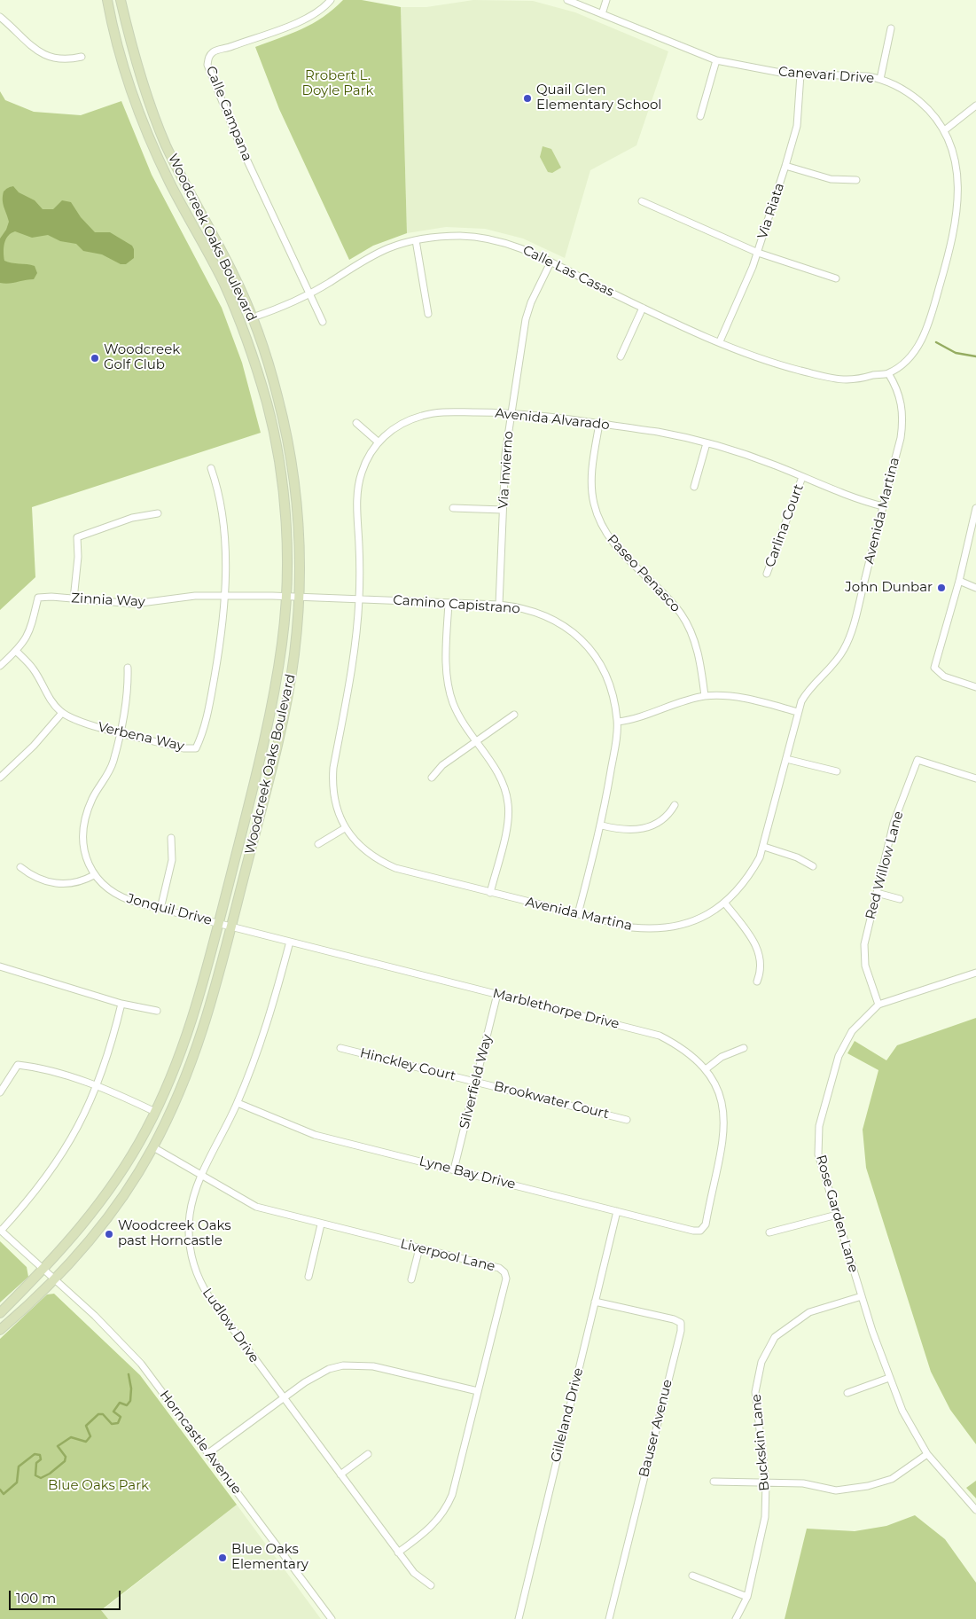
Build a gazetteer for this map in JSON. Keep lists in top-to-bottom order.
{
  "streets": {
    "main road": ["Woodcreek Oaks Boulevard"],
    "street": [
      "Canevari Drive",
      "Calle Campana",
      "Via Riata",
      "Calle Las Casas",
      "Avenida Alvarado",
      "Via Invierno",
      "Avenida Martina",
      "Carlina Court",
      "Paseo Penasco",
      "Zinnia Way",
      "Camino Capistrano",
      "Verbena Way",
      "Red Willow Lane",
      "Jonquil Drive",
      "Marblethorpe Drive",
      "Hinckley Court",
      "Silverfield Way",
      "Brookwater Court",
      "Lyne Bay Drive",
      "Rose Garden Lane",
      "Liverpool Lane",
      "Ludlow Drive",
      "Gilleland Drive",
      "Bauser Avenue",
      "Horncastle Avenue",
      "Buckskin Lane"
    ]
  },
  "crossings": [
    ["Canevari Drive", "Via Riata"],
    ["Canevari Drive", "Calle Las Casas"],
    ["Canevari Drive", "Avenida Martina"],
    ["Calle Campana", "Calle Las Casas"],
    ["Via Riata", "Calle Las Casas"],
    ["Woodcreek Oaks Boulevard", "Calle Las Casas"],
    ["Woodcreek Oaks Boulevard", "Zinnia Way"],
    ["Woodcreek Oaks Boulevard", "Camino Capistrano"],
    ["Woodcreek Oaks Boulevard", "Jonquil Drive"],
    ["Woodcreek Oaks Boulevard", "Marblethorpe Drive"],
    ["Woodcreek Oaks Boulevard", "Liverpool Lane"],
    ["Woodcreek Oaks Boulevard", "Horncastle Avenue"],
    ["Calle Las Casas", "Via Invierno"],
    ["Calle Las Casas", "Avenida Martina"],
    ["Avenida Alvarado", "Via Invierno"],
    ["Avenida Alvarado", "Avenida Martina"],
    ["Avenida Alvarado", "Carlina Court"],
    ["Avenida Alvarado", "Paseo Penasco"],
    ["Avenida Alvarado", "Camino Capistrano"],
    ["Via Invierno", "Camino Capistrano"],
    ["Avenida Martina", "Camino Capistrano"],
    ["Zinnia Way", "Camino Capistrano"],
    ["Zinnia Way", "Verbena Way"],
    ["Verbena Way", "Jonquil Drive"],
    ["Red Willow Lane", "Rose Garden Lane"],
    ["Jonquil Drive", "Marblethorpe Drive"],
    ["Marblethorpe Drive", "Silverfield Way"],
    ["Marblethorpe Drive", "Lyne Bay Drive"],
    ["Marblethorpe Drive", "Ludlow Drive"],
    ["Hinckley Court", "Silverfield Way"],
    ["Hinckley Court", "Brookwater Court"],
    ["Silverfield Way", "Brookwater Court"],
    ["Silverfield Way", "Lyne Bay Drive"],
    ["Lyne Bay Drive", "Ludlow Drive"],
    ["Lyne Bay Drive", "Gilleland Drive"],
    ["Rose Garden Lane", "Buckskin Lane"],
    ["Liverpool Lane", "Ludlow Drive"],
    ["Gilleland Drive", "Bauser Avenue"]
  ],
  "parks": ["Rrobert L. Doyle Park", "Blue Oaks Park"],
  "places": [
    "Quail Glen Elementary School",
    "Woodcreek Golf Club",
    "John Dunbar",
    "Woodcreek Oaks past Horncastle",
    "Blue Oaks Elementary"
  ],
  "scale_bar": "100 m"
}
